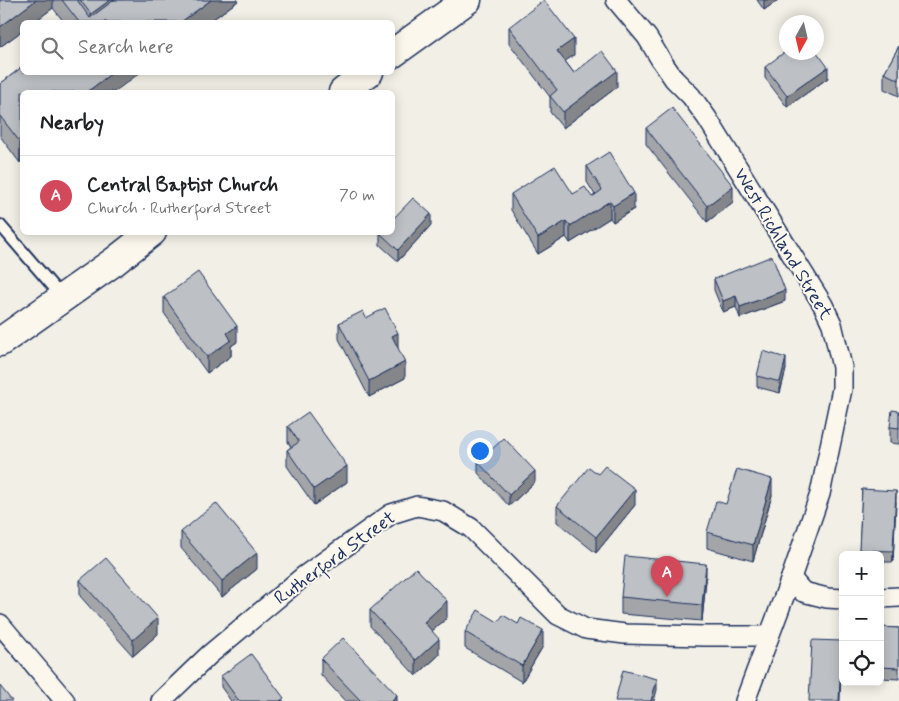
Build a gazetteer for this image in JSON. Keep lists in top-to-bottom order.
{
  "streets": {
    "street": ["West Richland Street", "Rutherford Street"]
  },
  "crossings": [
    ["West Richland Street", "Rutherford Street"]
  ],
  "north": "bottom",
  "page": {
    "search": "Search here",
    "heading": "Nearby",
    "list": [
      {
        "mark": "A",
        "name": "Central Baptist Church",
        "note": "Church · Rutherford Street",
        "value": "70 m"
      }
    ],
    "map_buttons": ["+", "−"],
    "pins": "A"
  }
}
